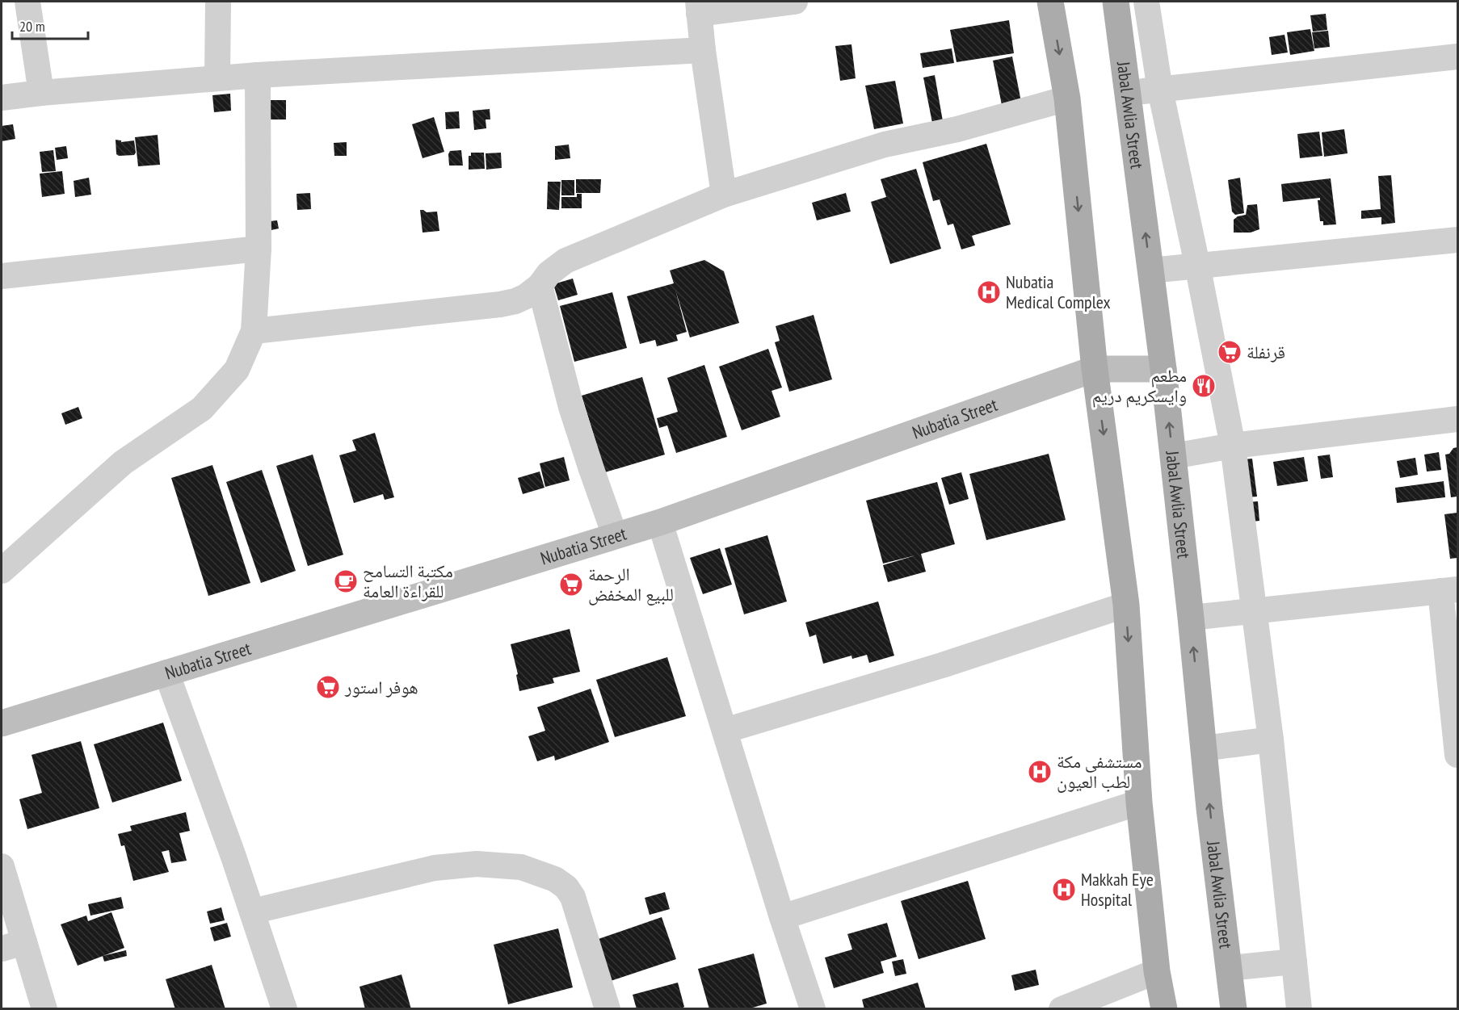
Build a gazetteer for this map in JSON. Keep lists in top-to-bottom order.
{
  "streets": {
    "main road": ["Jabal Awlia Street"],
    "street": ["Nubatia Street"]
  },
  "crossings": [
    ["Jabal Awlia Street", "Nubatia Street"]
  ],
  "places": {
    "hospital": ["Nubatia Medical Complex", "مستشفى مكة لطب العيون", "Makkah Eye Hospital"],
    "supermarket": ["قرنفلة", "الرحمة للبيع المخفض", "هوفر استور"],
    "restaurant": ["مطعم وايسكريم دريم"],
    "cafe": ["مكتبة التسامح للقراءة العامة"]
  },
  "scale_bar": "20 m"
}
